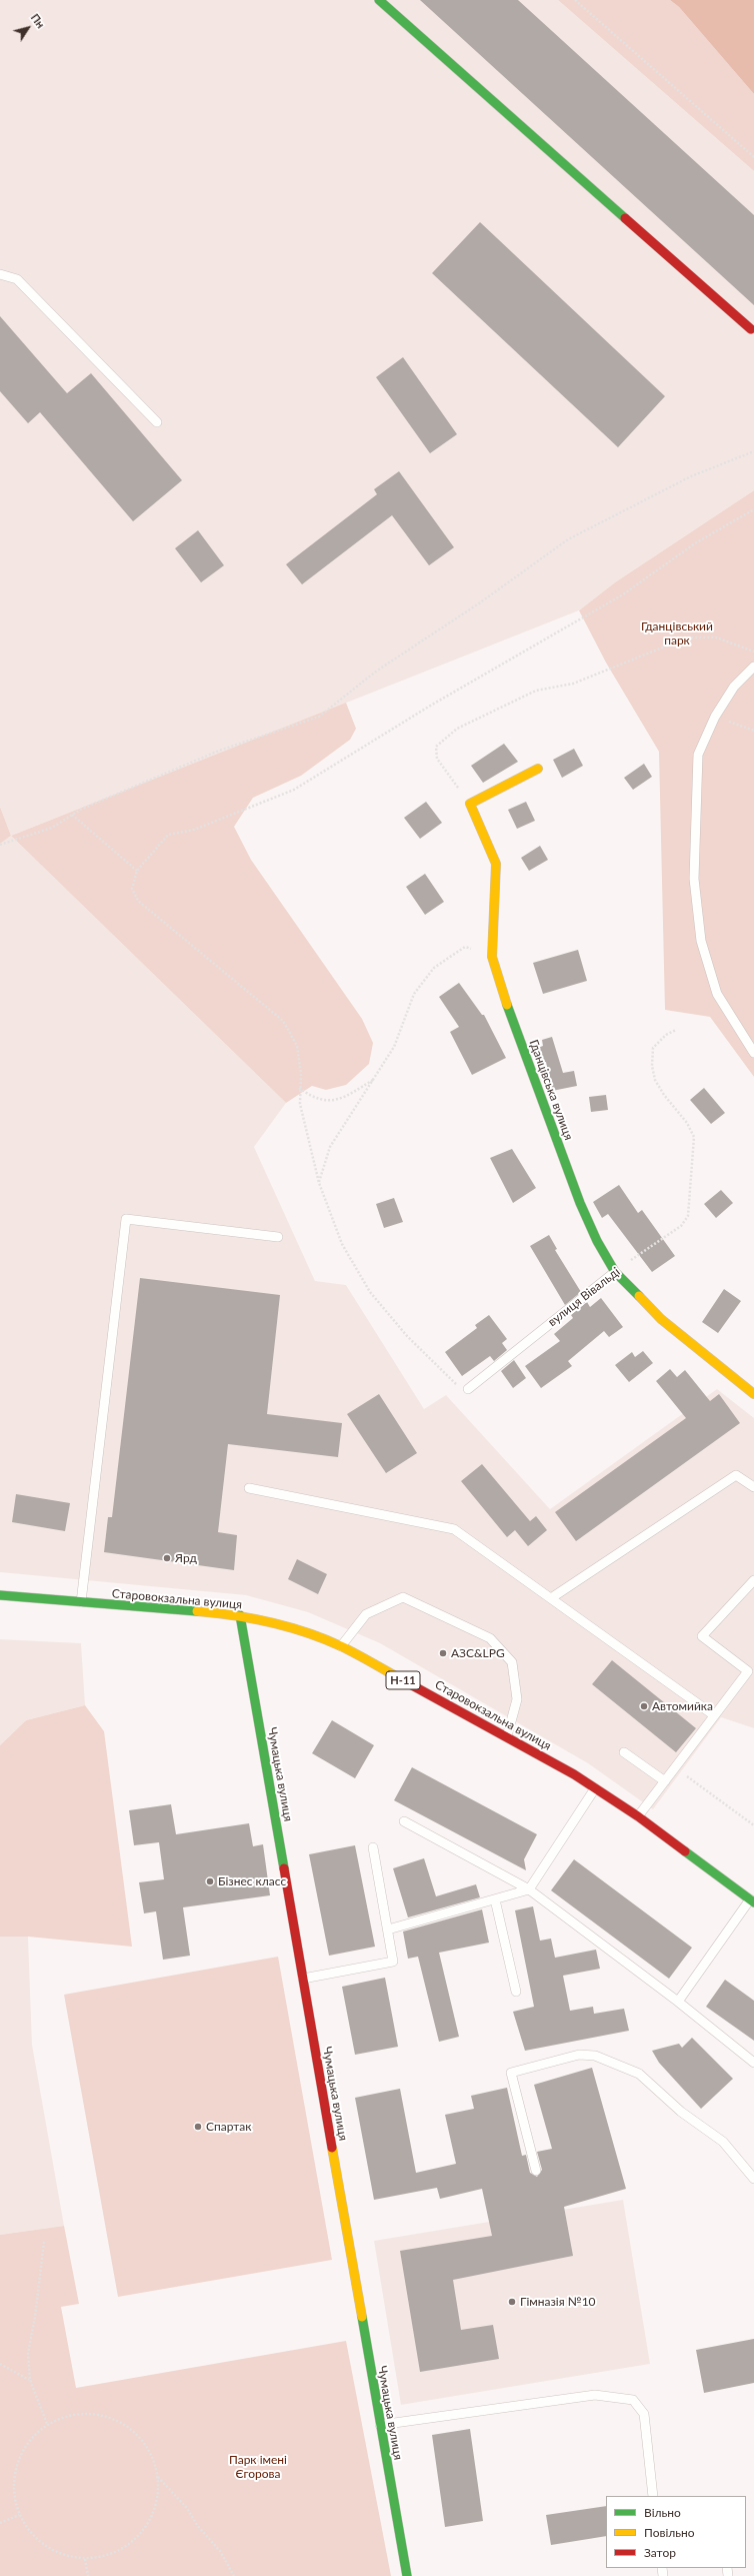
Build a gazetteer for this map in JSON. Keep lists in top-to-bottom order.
{
  "streets": {
    "street": [
      "Гданцівська вулиця",
      "Старовокзальна вулиця",
      "Н-11",
      "Чумацька вулиця"
    ],
    "lane": ["вулиця Вівальді"]
  },
  "crossings": [
    ["Гданцівська вулиця", "вулиця Вівальді"],
    ["Старовокзальна вулиця", "Чумацька вулиця"]
  ],
  "parks": ["Гданцівський парк", "Парк імені Єгорова"],
  "places": [
    "Ярд",
    "АЗС&LPG",
    "Автомийка",
    "Бізнес класс",
    "Спартак",
    "Гімназія №10"
  ],
  "legend": ["Вільно", "Повільно", "Затор"],
  "north": "top right"
}
